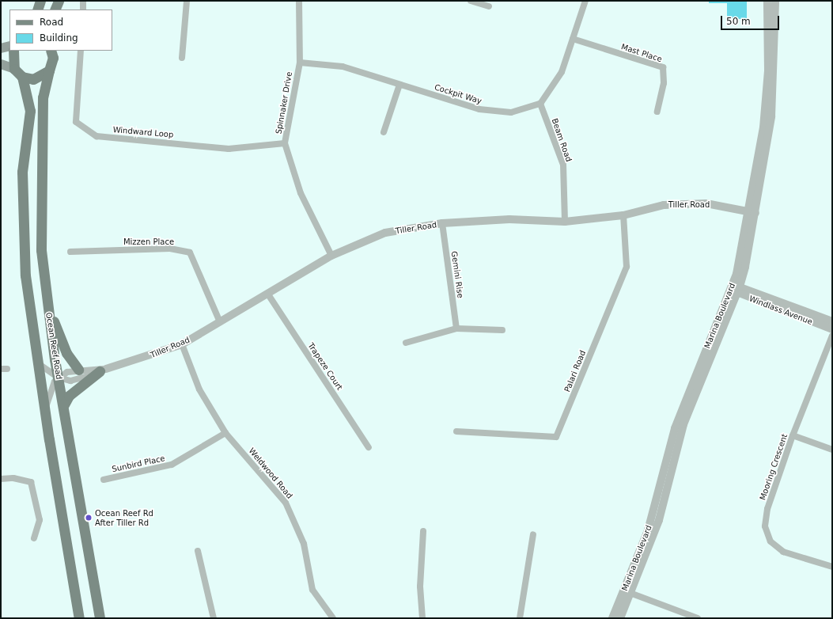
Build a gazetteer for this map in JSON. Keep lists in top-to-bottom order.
{
  "streets": {
    "main road": ["Ocean Reef Road"],
    "street": [
      "Mast Place",
      "Cockpit Way",
      "Spinnaker Drive",
      "Windward Loop",
      "Beam Road",
      "Tiller Road",
      "Mizzen Place",
      "Gemini Rise",
      "Windlass Avenue",
      "Marina Boulevard",
      "Trapeze Court",
      "Palari Road",
      "Sunbird Place",
      "Mooring Crescent",
      "Weldwood Road"
    ]
  },
  "crossings": [
    ["Cockpit Way", "Spinnaker Drive"],
    ["Cockpit Way", "Beam Road"],
    ["Spinnaker Drive", "Windward Loop"],
    ["Spinnaker Drive", "Tiller Road"],
    ["Beam Road", "Tiller Road"],
    ["Tiller Road", "Mizzen Place"],
    ["Tiller Road", "Gemini Rise"],
    ["Tiller Road", "Marina Boulevard"],
    ["Tiller Road", "Ocean Reef Road"],
    ["Tiller Road", "Trapeze Court"],
    ["Tiller Road", "Palari Road"],
    ["Tiller Road", "Weldwood Road"],
    ["Windlass Avenue", "Marina Boulevard"],
    ["Sunbird Place", "Weldwood Road"]
  ],
  "places": ["Ocean Reef Rd After Tiller Rd"],
  "legend": ["Road", "Building"],
  "scale_bar": "50 m"
}
